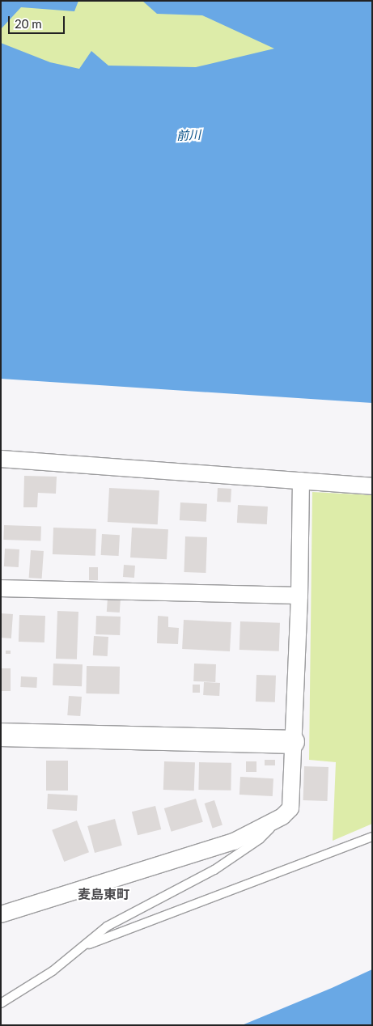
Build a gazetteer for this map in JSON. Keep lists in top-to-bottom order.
{
  "districts": ["麦島東町"],
  "water": ["前川"],
  "scale_bar": "20 m"
}
